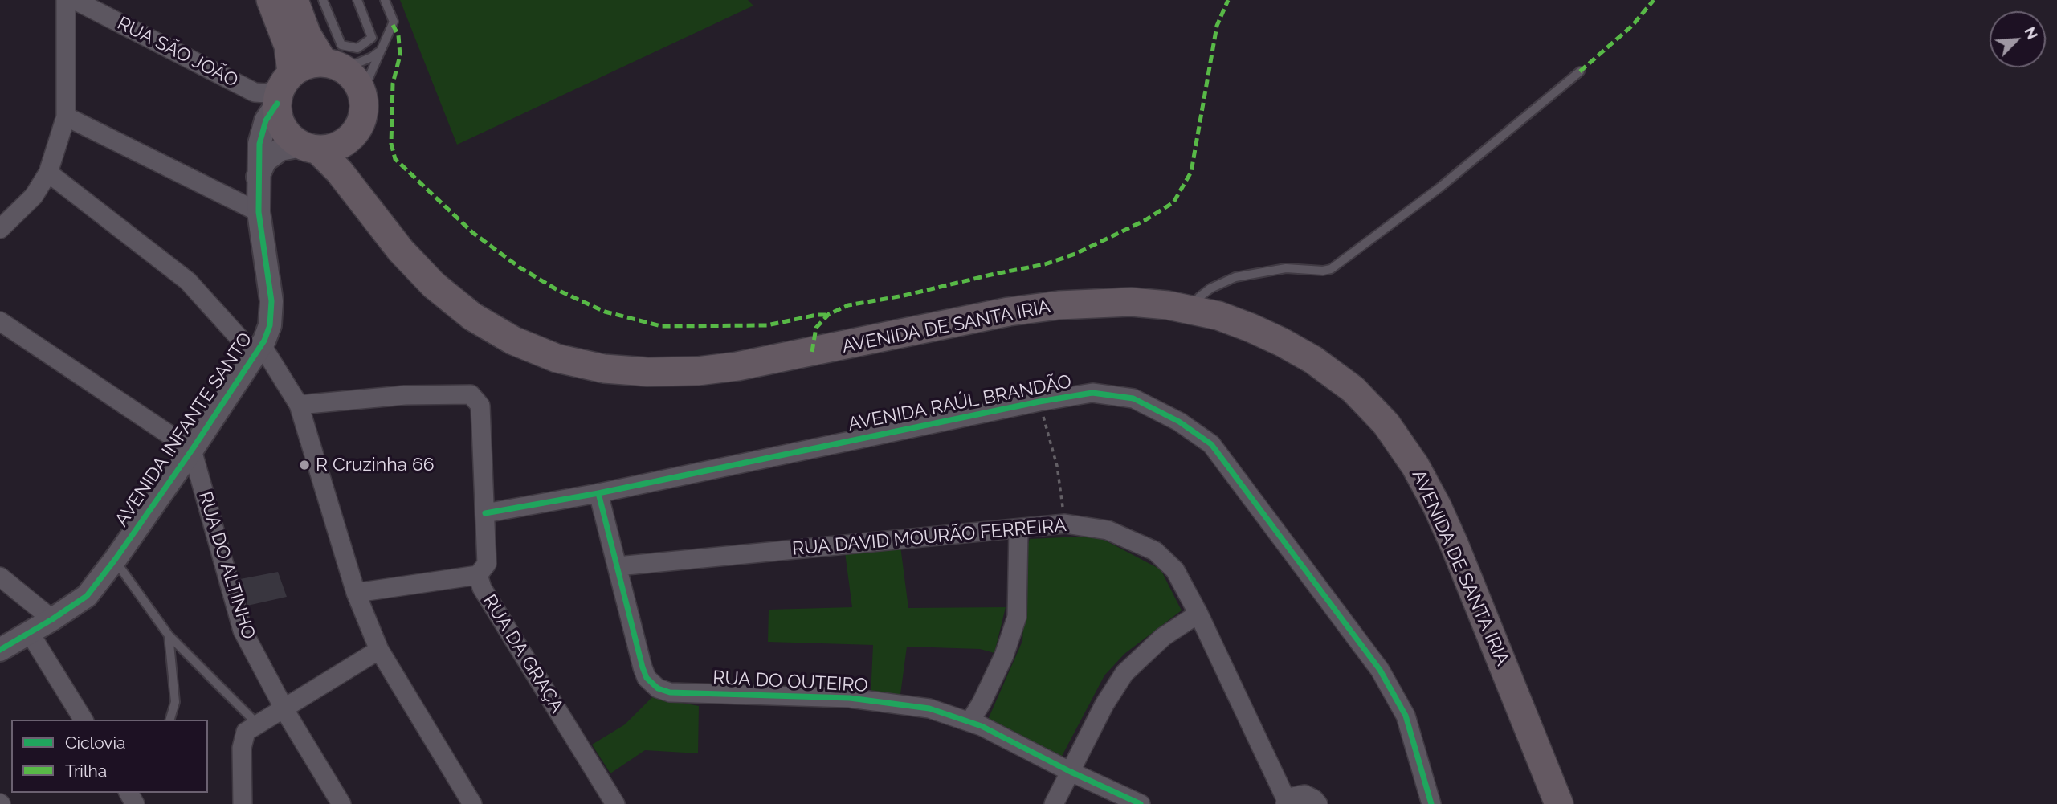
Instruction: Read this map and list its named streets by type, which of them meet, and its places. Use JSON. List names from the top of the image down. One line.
{"streets":{"main road":["AVENIDA DE SANTA IRIA"],"street":["RUA SÃO JOÃO","AVENIDA RAÚL BRANDÃO","AVENIDA INFANTE SANTO","RUA DAVID MOURÃO FERREIRA","RUA DO ALTINHO","RUA DA GRAÇA","RUA DO OUTEIRO"]},"crossings":[["RUA SÃO JOÃO","AVENIDA DE SANTA IRIA"],["RUA SÃO JOÃO","AVENIDA INFANTE SANTO"],["AVENIDA DE SANTA IRIA","AVENIDA INFANTE SANTO"],["AVENIDA RAÚL BRANDÃO","RUA DA GRAÇA"],["AVENIDA RAÚL BRANDÃO","RUA DO OUTEIRO"],["AVENIDA INFANTE SANTO","RUA DO ALTINHO"],["RUA DAVID MOURÃO FERREIRA","RUA DO OUTEIRO"]],"places":["R Cruzinha 66"],"legend":["Ciclovia","Trilha"],"north":"top right"}
